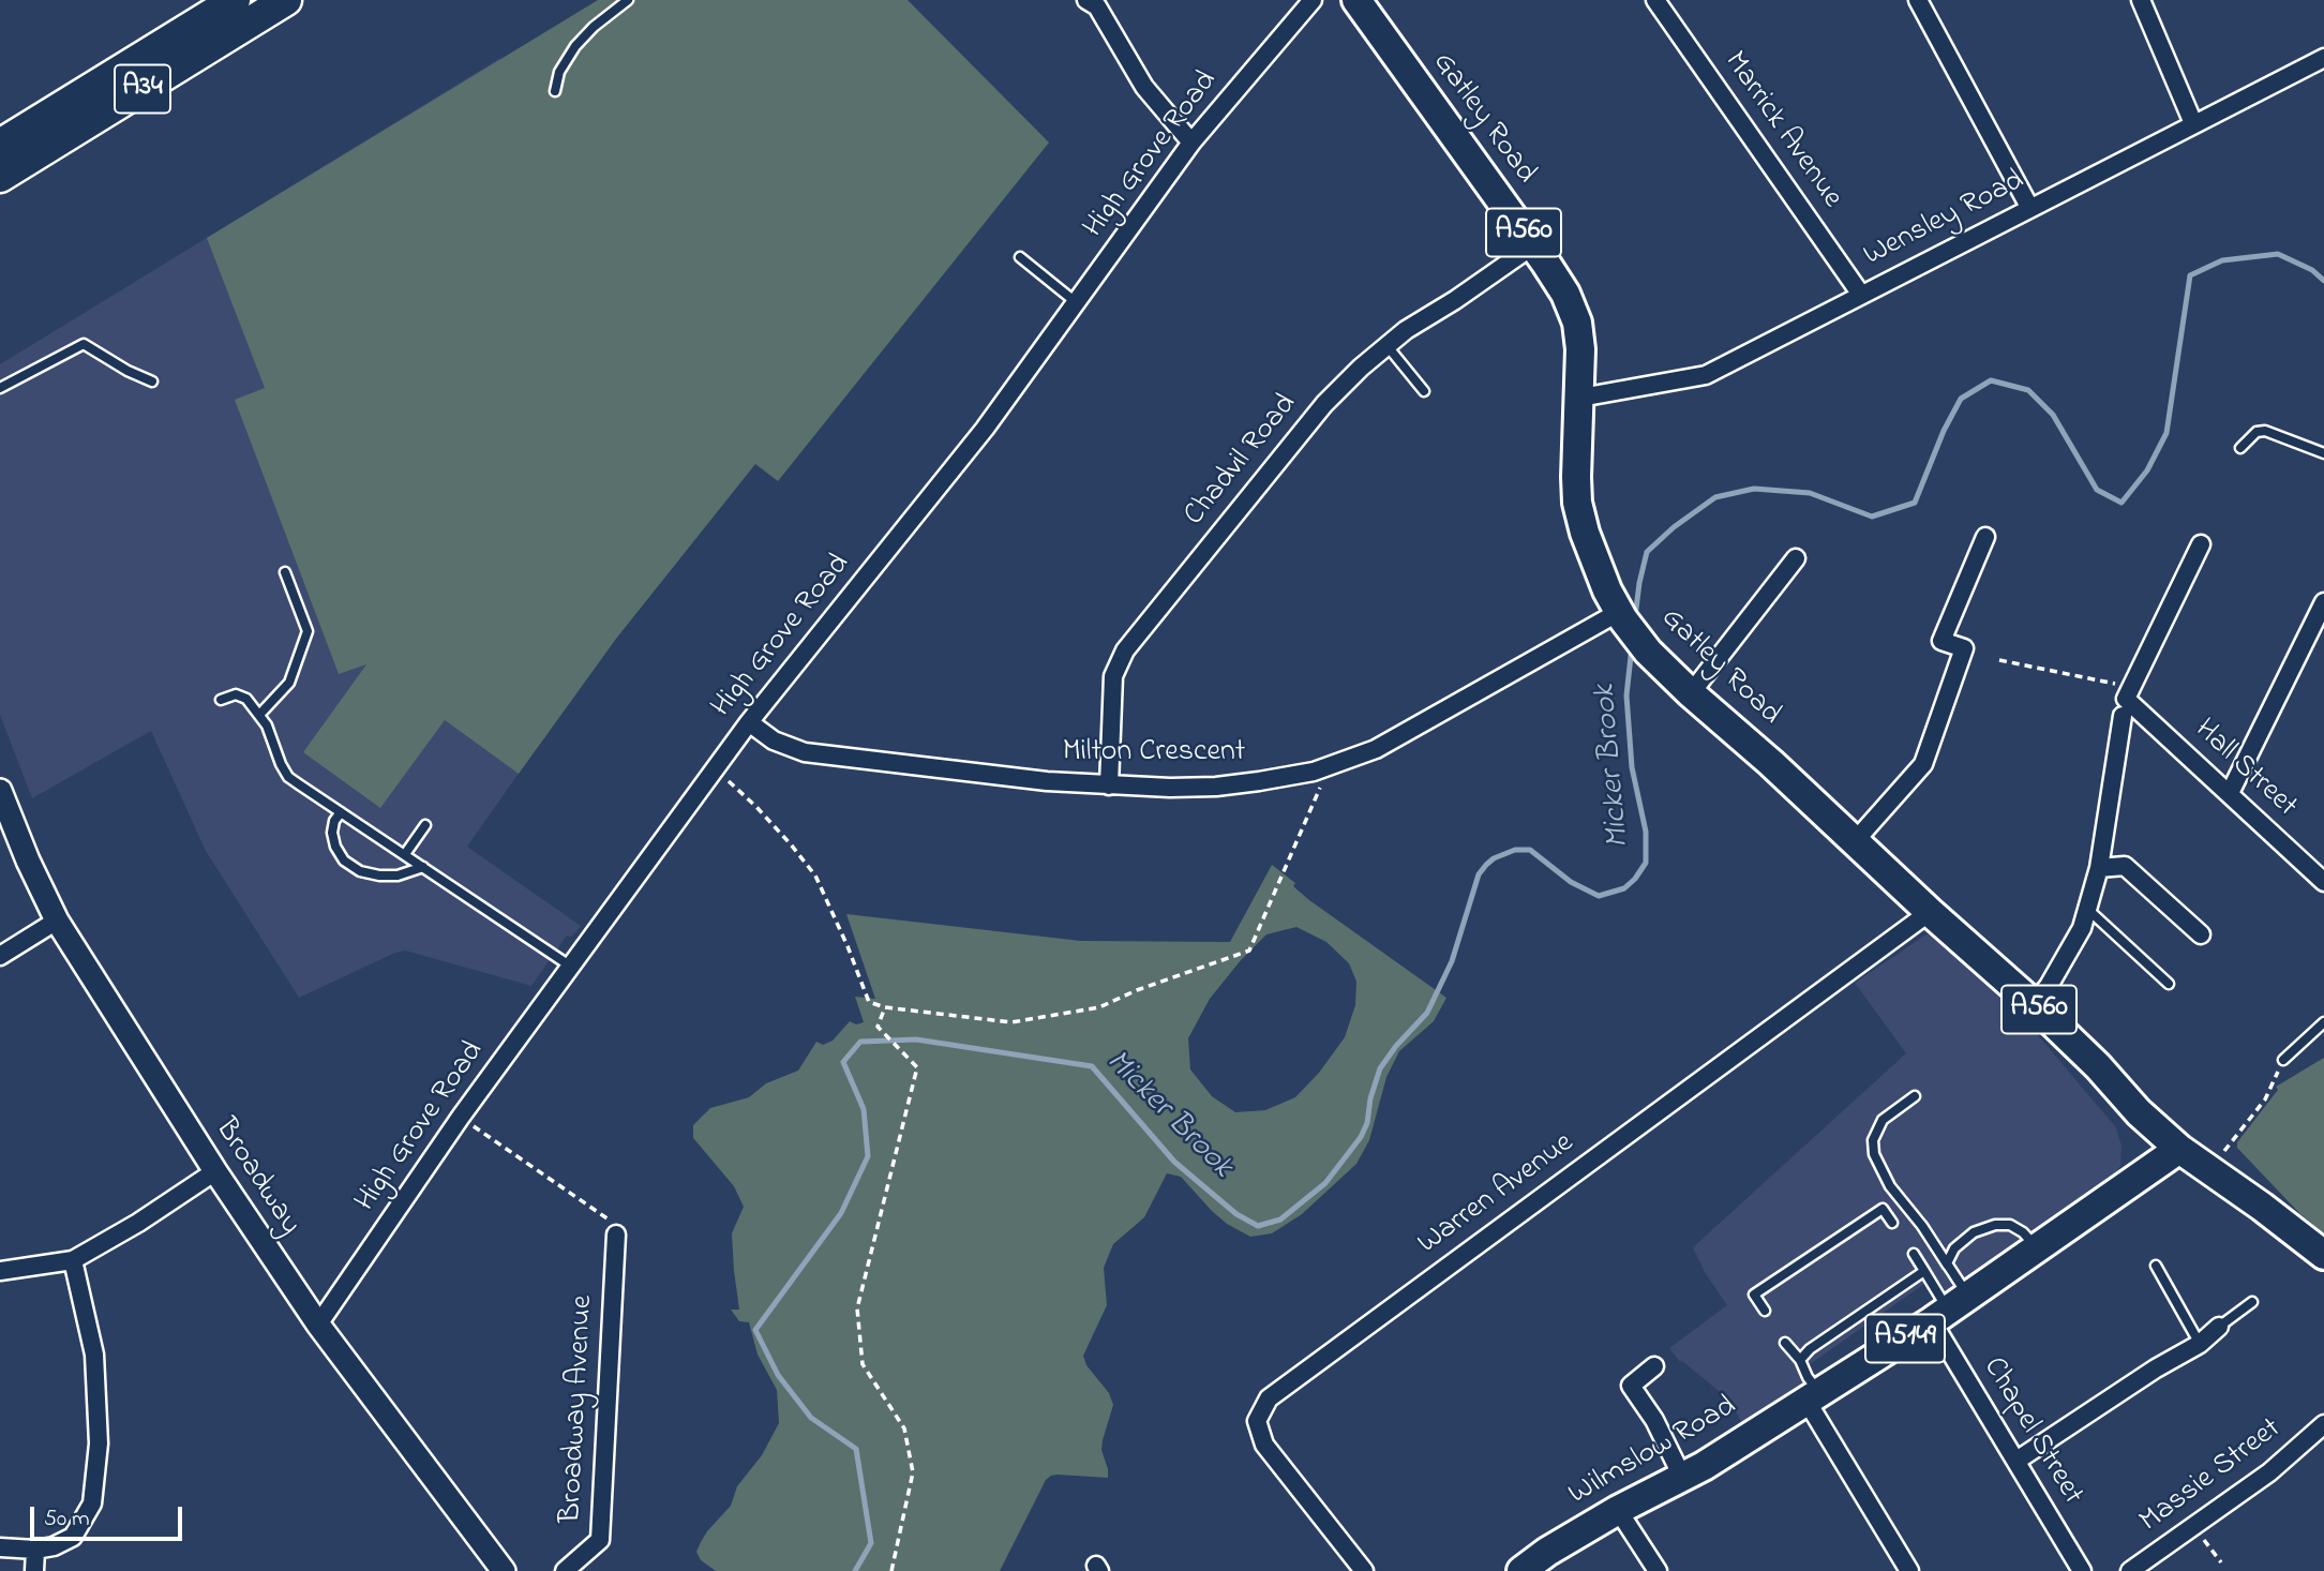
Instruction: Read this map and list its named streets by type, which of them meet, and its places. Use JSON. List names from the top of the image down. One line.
{"streets":{"highway":["A34"],"main road":["Gatley Road","A560","A5149","Wilmslow Road"],"street":["Marrick Avenue","High Grove Road","Wensley Road","Chadvil Road","Milton Crescent","Hall Street","Broadway","Warren Avenue","Broadway Avenue","Chapel Street","Massie Street"]},"crossings":[["Gatley Road","Wensley Road"],["Gatley Road","A560"],["Gatley Road","Chadvil Road"],["Gatley Road","Milton Crescent"],["Gatley Road","Warren Avenue"],["Gatley Road","Wilmslow Road"],["Marrick Avenue","Wensley Road"],["High Grove Road","Milton Crescent"],["High Grove Road","Broadway"],["A560","Wilmslow Road"],["Chadvil Road","Milton Crescent"],["Chapel Street","Wilmslow Road"]],"water":["Micker Brook"],"scale_bar":"50 m"}
